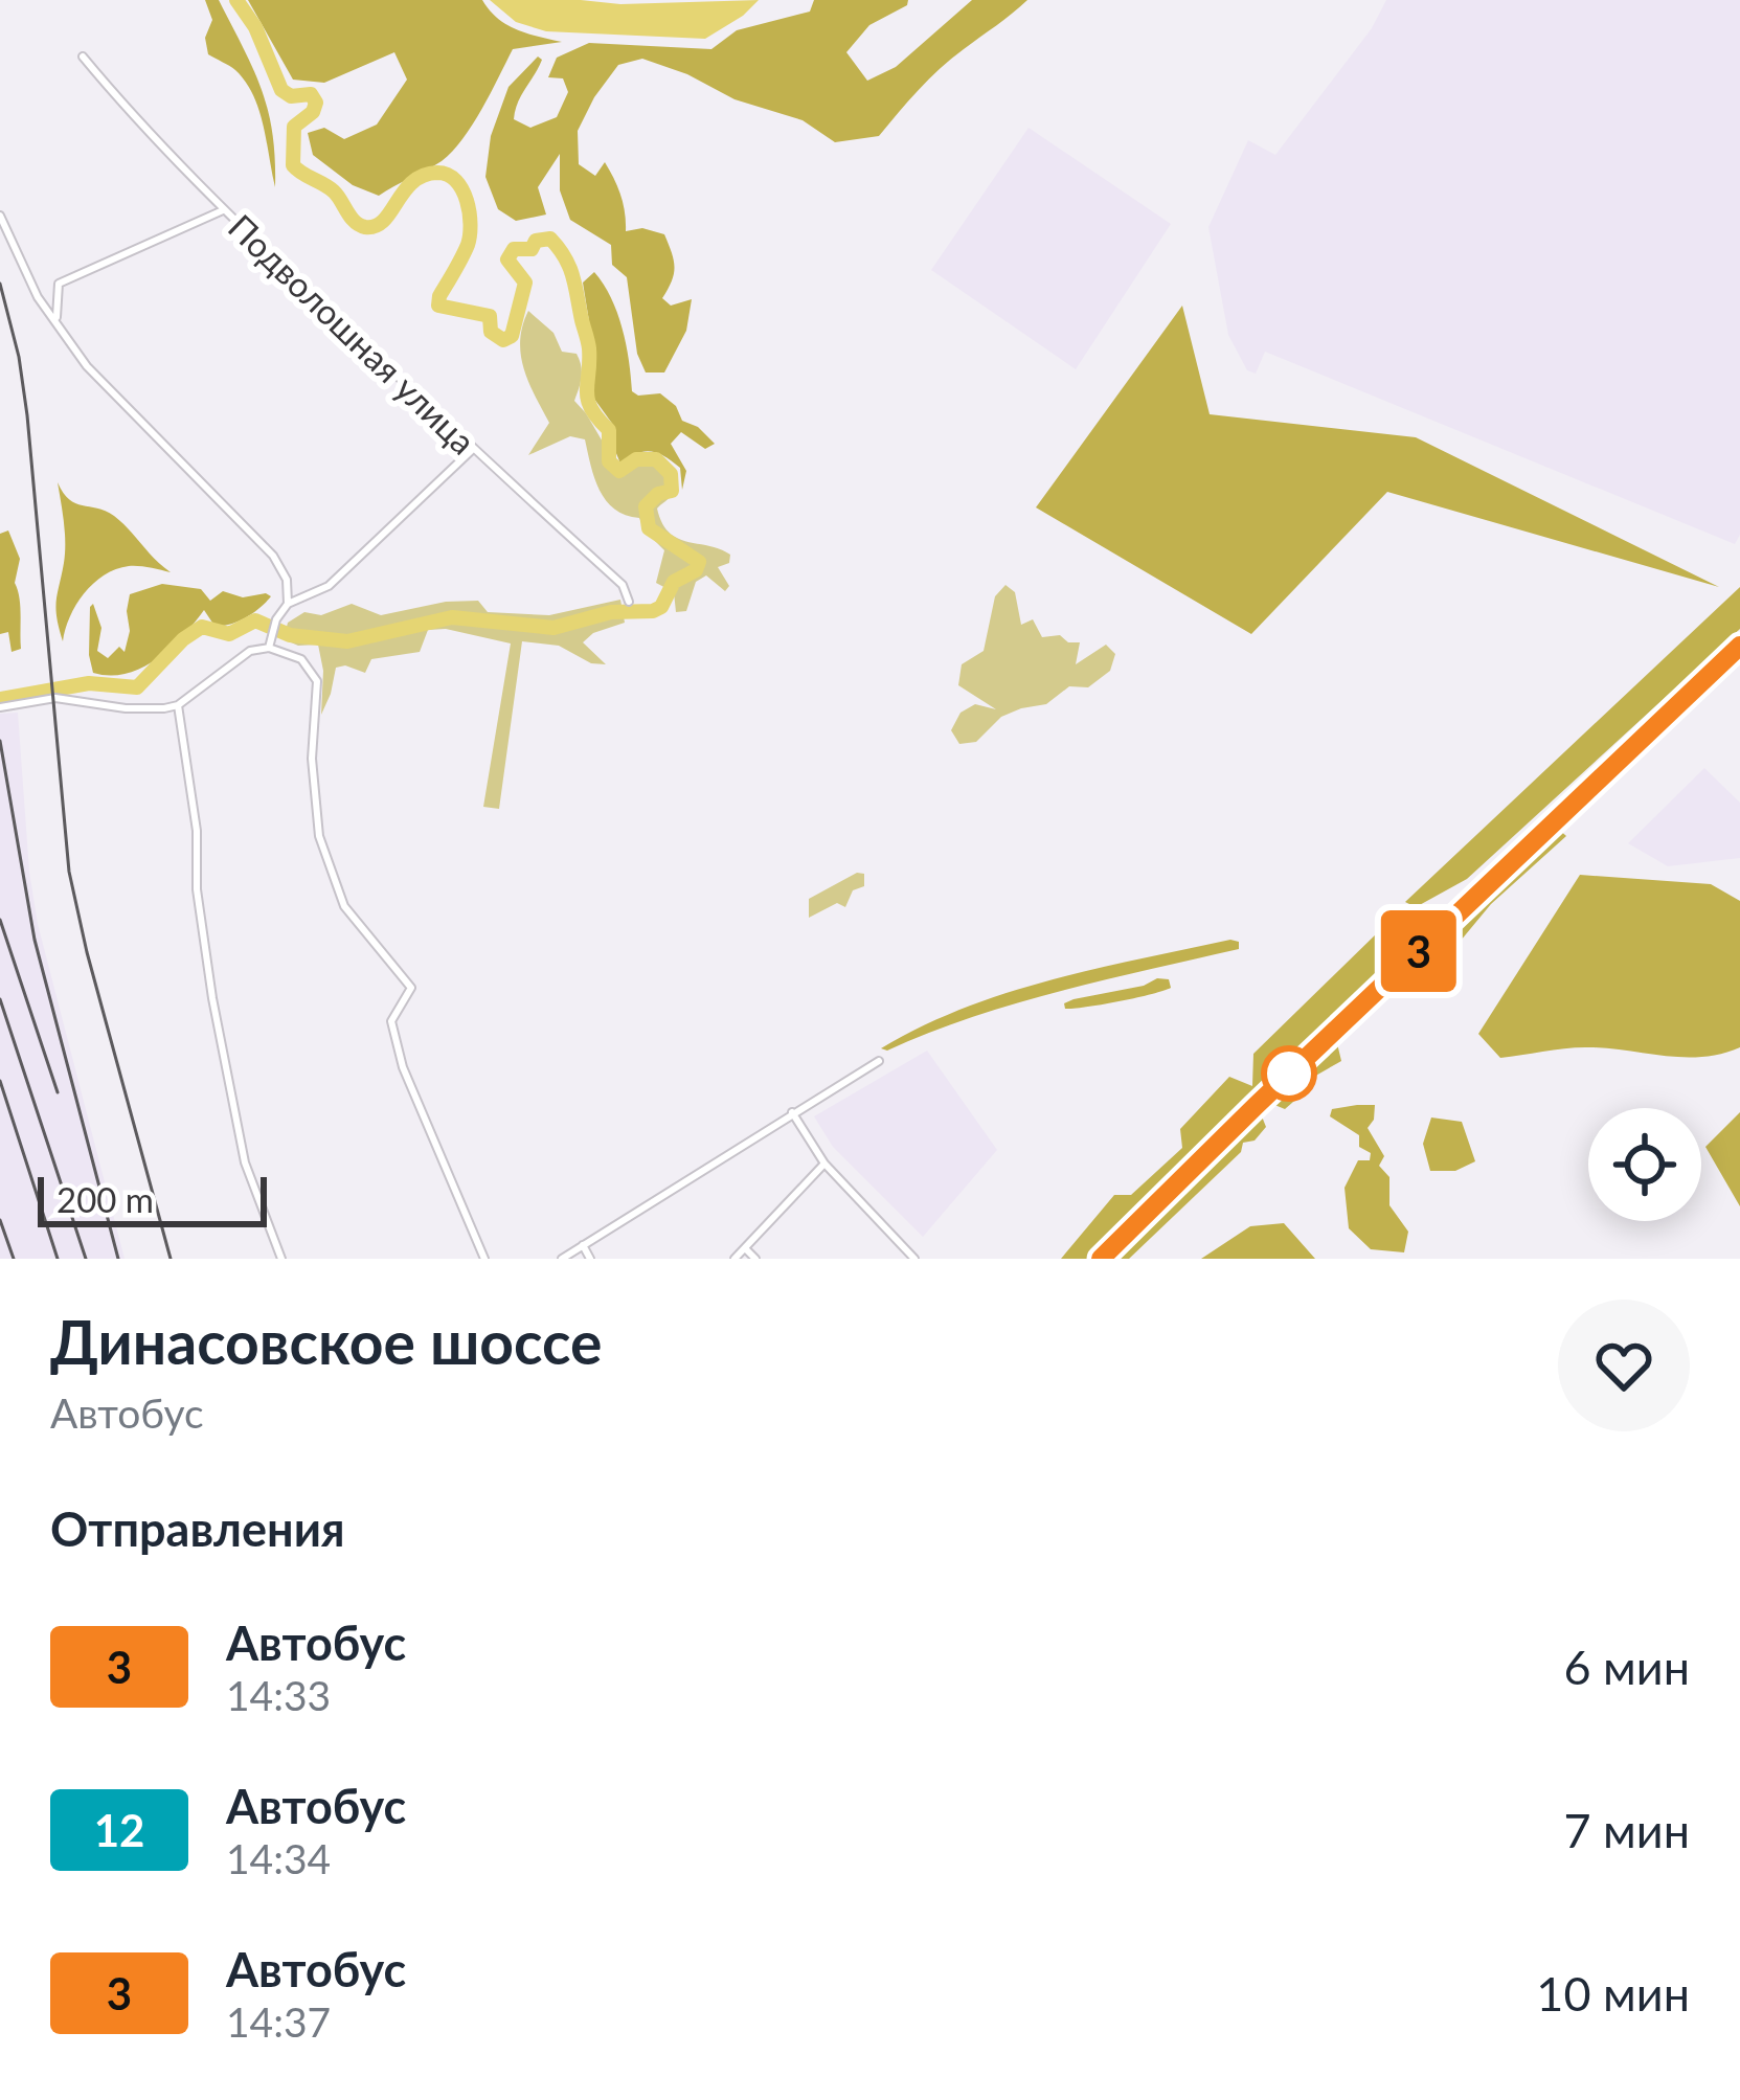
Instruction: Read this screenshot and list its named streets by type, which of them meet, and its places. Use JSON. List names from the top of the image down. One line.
{"streets":{"street":["Подволошная улица"]},"lines":["bus line 3"],"scale_bar":"200 m","page":{"on_map":"3","scale":"200 m","heading":[["Динасовское шоссе","Автобус"],"Отправления"],"list":[{"mark":"3","name":"Автобус","note":"14:33","value":"6 мин"},{"mark":"12","name":"Автобус","note":"14:34","value":"7 мин"},{"mark":"3","name":"Автобус","note":"14:37","value":"10 мин"}]}}
